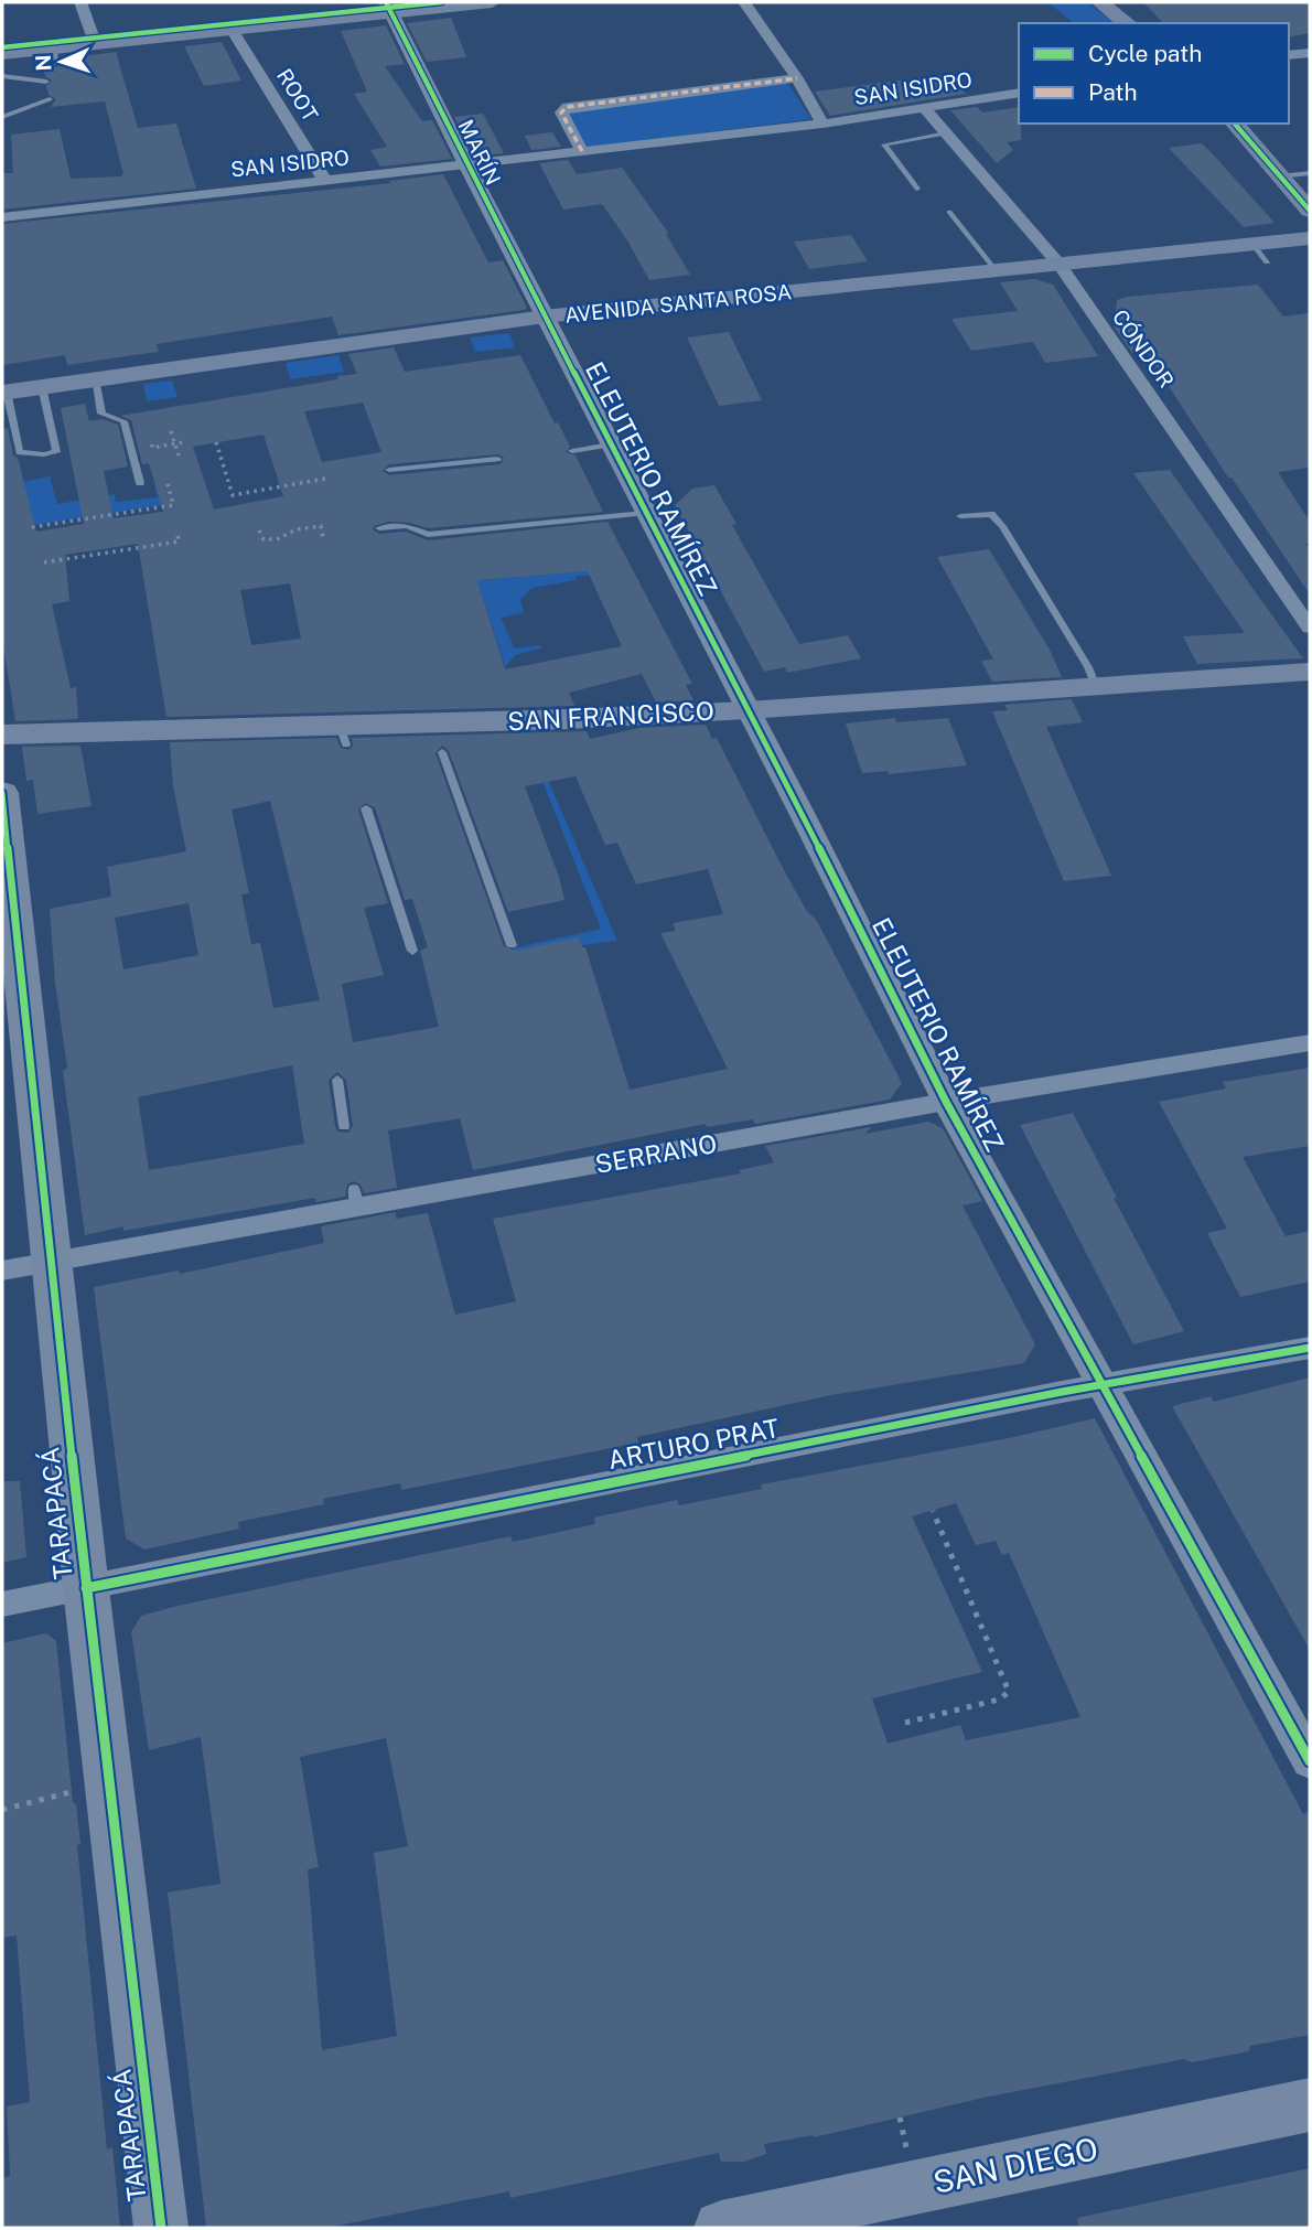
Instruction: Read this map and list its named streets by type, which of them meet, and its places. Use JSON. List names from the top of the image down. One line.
{"streets":{"main road":["AVENIDA SANTA ROSA","SAN FRANCISCO","TARAPACÁ","SAN DIEGO"],"street":["SAN ISIDRO","ROOT","MARÍN","CÓNDOR","ELEUTERIO RAMÍREZ","SERRANO","ARTURO PRAT"]},"crossings":[["SAN ISIDRO","ROOT"],["SAN ISIDRO","MARÍN"],["SAN ISIDRO","CÓNDOR"],["MARÍN","AVENIDA SANTA ROSA"],["MARÍN","ELEUTERIO RAMÍREZ"],["AVENIDA SANTA ROSA","CÓNDOR"],["AVENIDA SANTA ROSA","ELEUTERIO RAMÍREZ"],["ELEUTERIO RAMÍREZ","SAN FRANCISCO"],["ELEUTERIO RAMÍREZ","SERRANO"],["ELEUTERIO RAMÍREZ","ARTURO PRAT"],["SERRANO","TARAPACÁ"],["ARTURO PRAT","TARAPACÁ"]],"legend":["Cycle path","Path"],"north":"left"}
